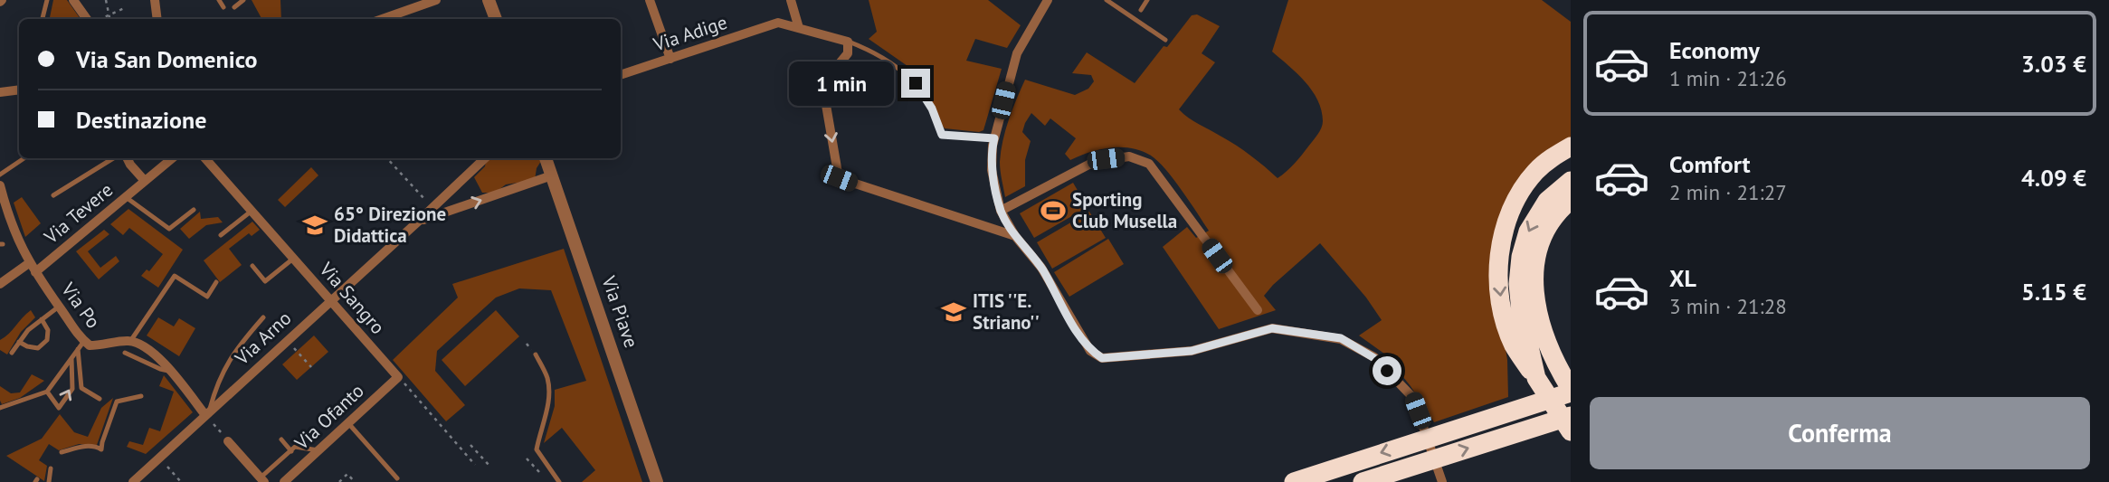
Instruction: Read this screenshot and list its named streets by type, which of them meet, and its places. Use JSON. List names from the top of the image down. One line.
{"streets":{"street":["Via Adige","Via Tevere","Via Sangro","Via Po","Via Piave","Via Arno","Via Ofanto"]},"crossings":[["Via Tevere","Via Po"],["Via Sangro","Via Arno"],["Via Sangro","Via Ofanto"],["Via Piave","Via Arno"]],"places":{"sports":["Sporting Club Musella"],"school or university":["65° Direzione Didattica","ITIS ''E. Striano''"]},"page":{"list":[{"name":"Economy","note":"1 min · 21:26","value":"3.03 €"},{"name":"Comfort","note":"2 min · 21:27","value":"4.09 €"},{"name":"XL","note":"3 min · 21:28","value":"5.15 €"}],"banner":["Via San Domenico","Destinazione"],"bubble":"1 min","buttons":"Conferma"}}
